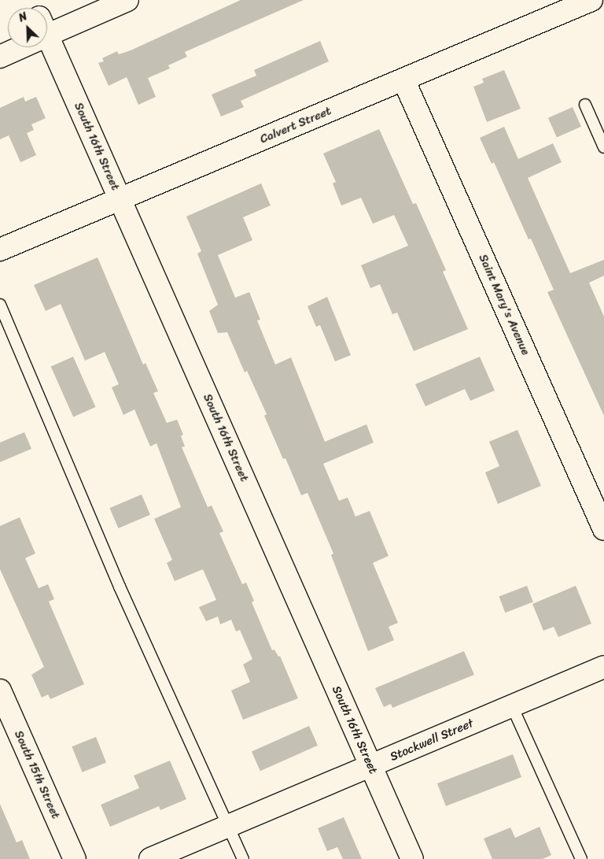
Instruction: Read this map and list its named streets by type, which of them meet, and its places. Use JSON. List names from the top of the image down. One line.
{"streets":{"street":["Calvert Street","South 16th Street","Saint Mary's Avenue","Stockwell Street","South 15th Street"]},"crossings":[["Calvert Street","South 16th Street"],["Calvert Street","Saint Mary's Avenue"],["South 16th Street","Stockwell Street"]],"north":"top left"}
